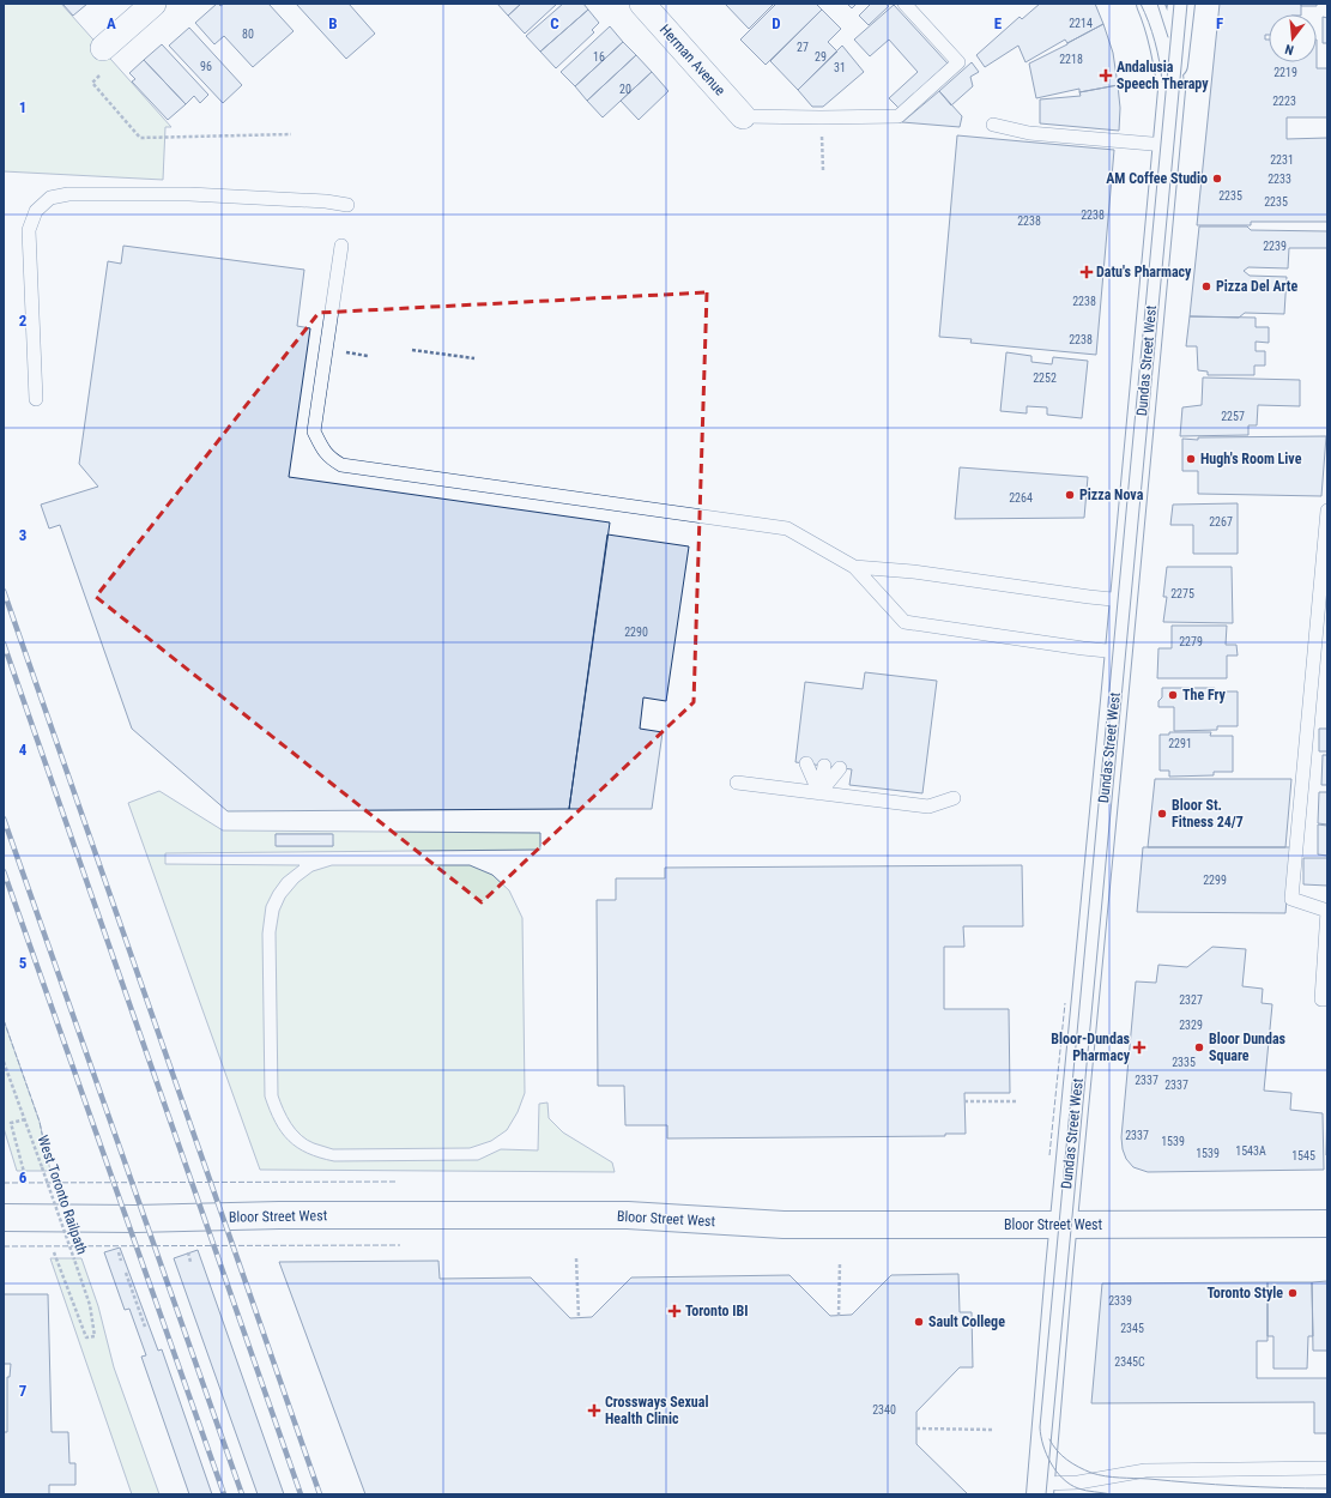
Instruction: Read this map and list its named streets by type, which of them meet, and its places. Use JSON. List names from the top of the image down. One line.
{"streets":{"main road":["Dundas Street West","Bloor Street West"],"street":["Herman Avenue"],"path":["West Toronto Railpath"]},"crossings":[["Dundas Street West","Bloor Street West"]],"places":{"health":["Andalusia Speech Therapy","Datu's Pharmacy","Bloor-Dundas Pharmacy","Toronto IBI","Crossways Sexual Health Clinic"],"other":["AM Coffee Studio","Pizza Del Arte","Hugh's Room Live","Pizza Nova","The Fry","Bloor St. Fitness 24/7","Bloor Dundas Square","Toronto Style","Sault College"]},"house_numbers":["2214","80","27","16","29","2218","96","31","2219","20","2223","2231","2233","2235","2235","2238","2238","2239","2238","2238","2252","2257","2264","2267","2275","2290","2279","2291","2299","2327","2329","2335","2337","2337","2337","1539","1543A","1539","1545","2339","2345","2345C","2340"],"north":"bottom","grid":{"columns":["A","B","C","D","E","F"],"rows":["1","2","3","4","5","6","7"]}}
